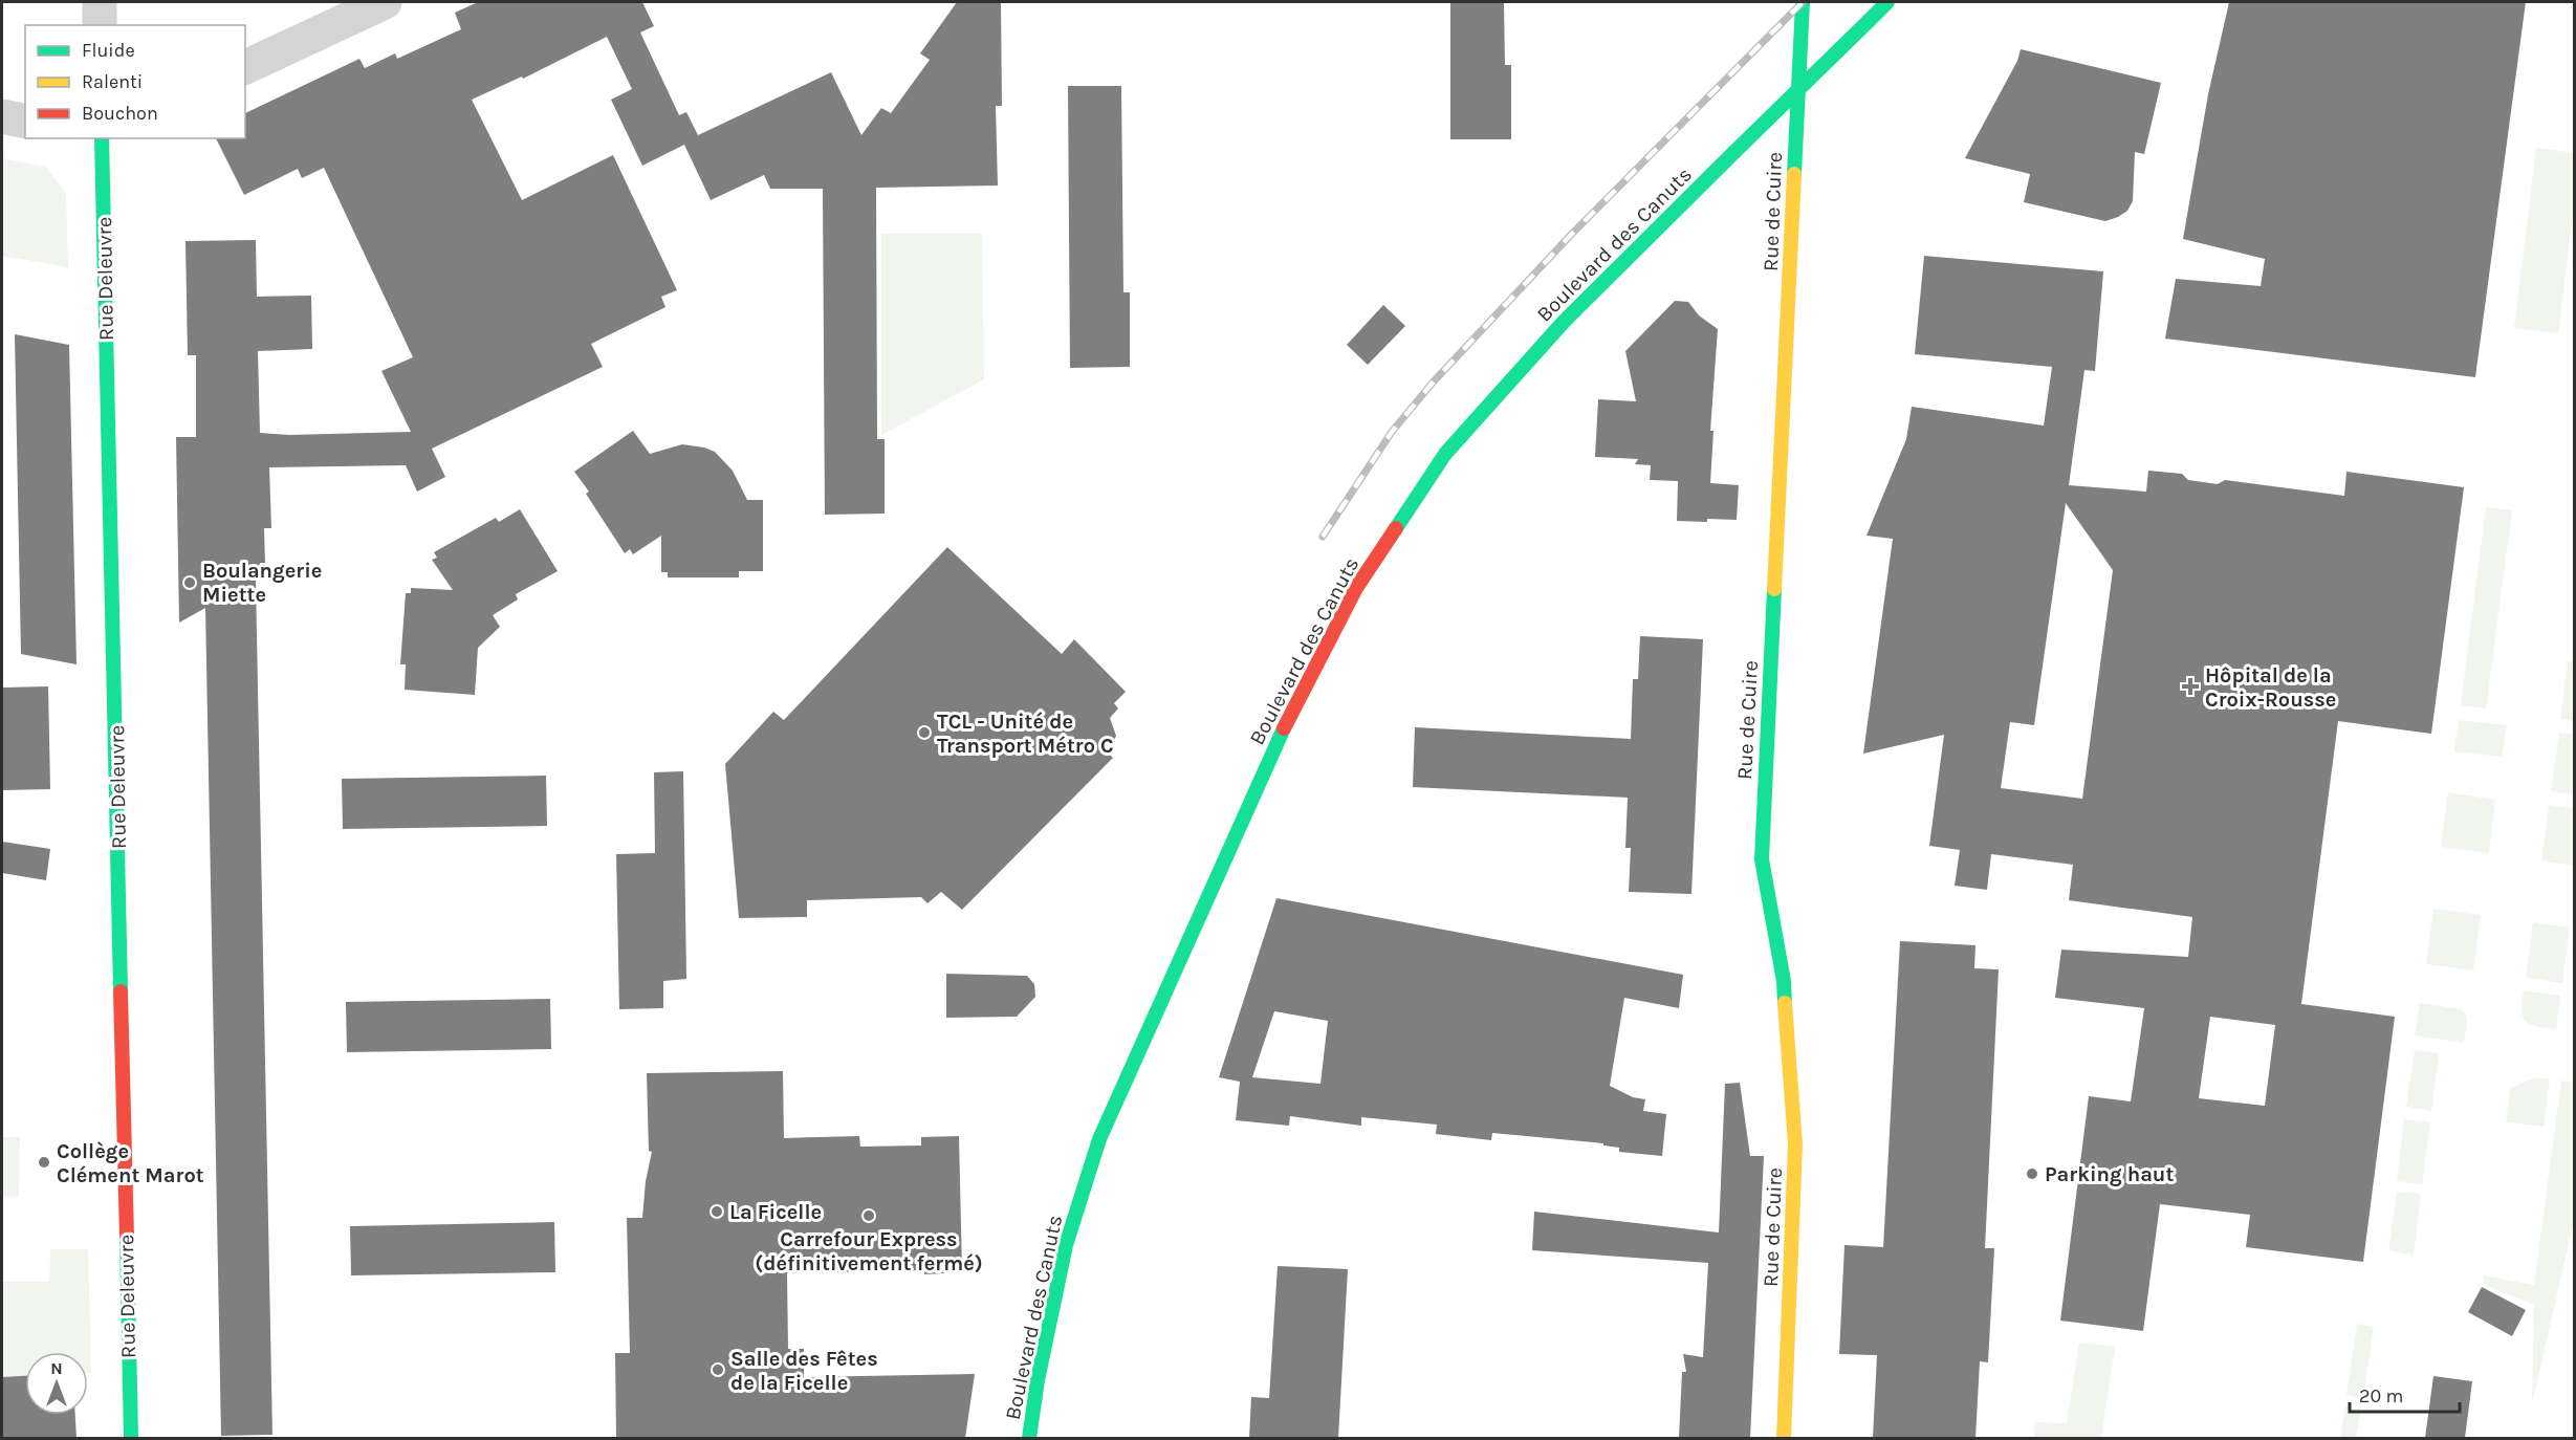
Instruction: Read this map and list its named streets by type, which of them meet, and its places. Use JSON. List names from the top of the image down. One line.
{"streets":{"street":["Rue de Cuire","Boulevard des Canuts","Rue Deleuvre"]},"places":{"other":["Boulangerie Miette","TCL - Unité de Transport Métro C","Collège Clément Marot","Parking haut","La Ficelle","Carrefour Express (définitivement fermé)","Salle des Fêtes de la Ficelle"],"health":["Hôpital de la Croix-Rousse"]},"legend":["Fluide","Ralenti","Bouchon"],"scale_bar":"20 m","north":"top"}
